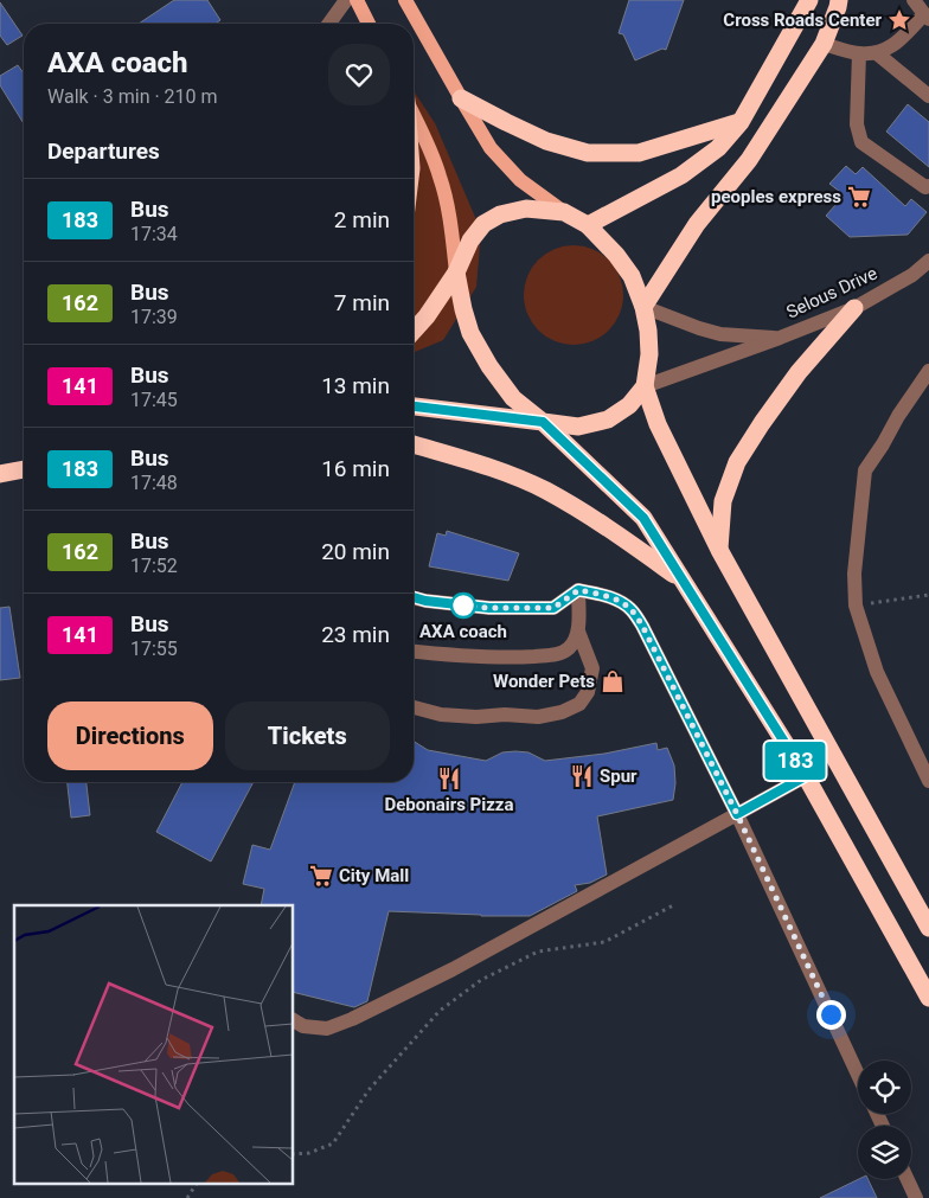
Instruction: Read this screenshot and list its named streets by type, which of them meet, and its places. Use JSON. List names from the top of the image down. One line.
{"streets":{"street":["Selous Drive"]},"places":{"place":["Cross Roads Center"],"supermarket":["peoples express","City Mall"],"other":["AXA coach"],"shop":["Wonder Pets"],"restaurant":["Spur","Debonairs Pizza"]},"lines":["bus line 183"],"page":{"on_map":"183","heading":[["AXA coach","Walk · 3 min · 210 m"],"Departures"],"list":[{"mark":"183","name":"Bus","note":"17:34","value":"2 min"},{"mark":"162","name":"Bus","note":"17:39","value":"7 min"},{"mark":"141","name":"Bus","note":"17:45","value":"13 min"},{"mark":"183","name":"Bus","note":"17:48","value":"16 min"},{"mark":"162","name":"Bus","note":"17:52","value":"20 min"},{"mark":"141","name":"Bus","note":"17:55","value":"23 min"}],"buttons":["Directions","Tickets"]}}
